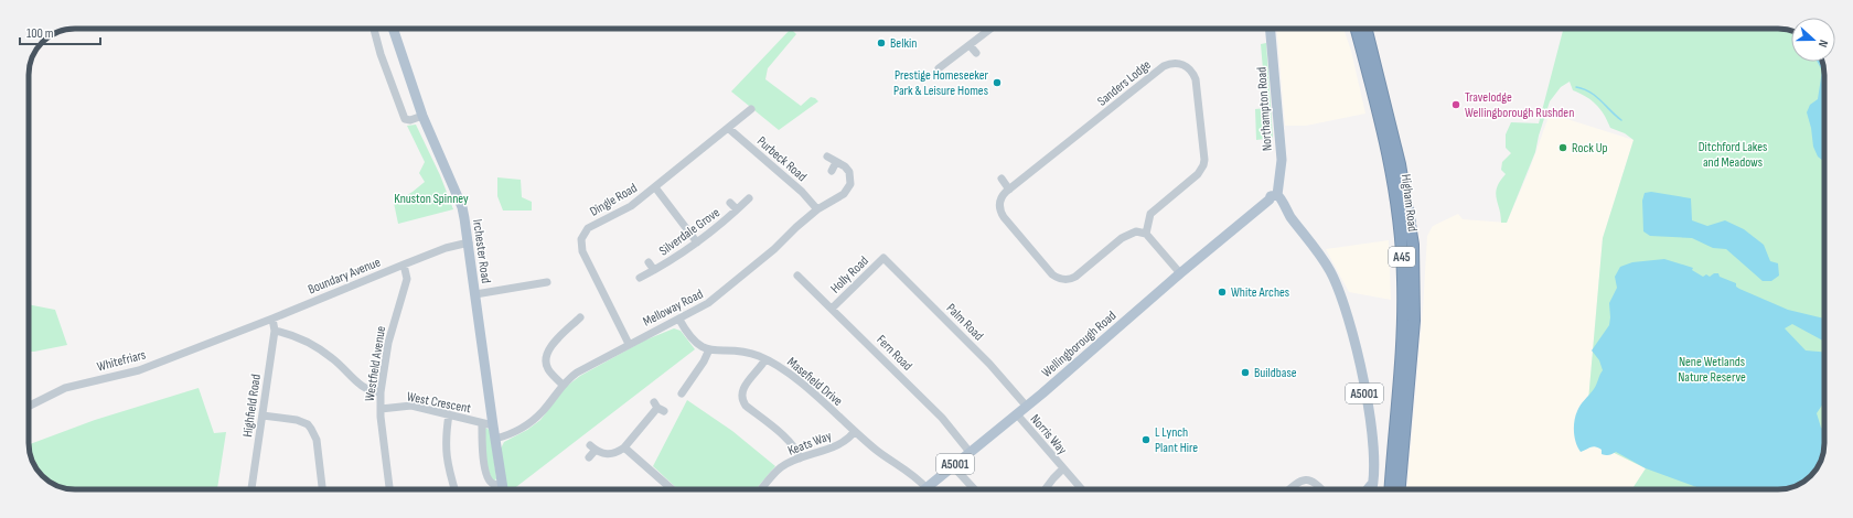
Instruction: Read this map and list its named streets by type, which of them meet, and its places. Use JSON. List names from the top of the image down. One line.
{"streets":{"highway":["Higham Road","A45"],"main road":["Northampton Road","Irchester Road","Wellingborough Road","A5001"],"street":["Sanders Lodge","Purbeck Road","Dingle Road","Silverdale Grove","Holly Road","Boundary Avenue","Melloway Road","Palm Road","Fern Road","Whitefriars","Westfield Avenue","Masefield Drive","West Crescent","Highfield Road","Norris Way","Keats Way"]},"crossings":[["Northampton Road","Wellingborough Road"],["Northampton Road","A5001"],["Purbeck Road","Dingle Road"],["Purbeck Road","Melloway Road"],["Dingle Road","Melloway Road"],["Irchester Road","Boundary Avenue"],["Irchester Road","Melloway Road"],["Irchester Road","West Crescent"],["Holly Road","Palm Road"],["Holly Road","Fern Road"],["Boundary Avenue","Whitefriars"],["Boundary Avenue","Westfield Avenue"],["Boundary Avenue","Highfield Road"],["Melloway Road","Masefield Drive"],["Palm Road","Wellingborough Road"],["Wellingborough Road","Fern Road"],["Wellingborough Road","Masefield Drive"],["Wellingborough Road","A5001"],["Wellingborough Road","Norris Way"],["Westfield Avenue","West Crescent"],["Masefield Drive","Keats Way"]],"parks":["Ditchford Lakes and Meadows","Knuston Spinney","Nene Wetlands Nature Reserve"],"places":["Belkin","Prestige Homeseeker Park & Leisure Homes","Travelodge Wellingborough Rushden","Rock Up","White Arches","Buildbase","L Lynch Plant Hire"],"scale_bar":"100 m","north":"right"}
